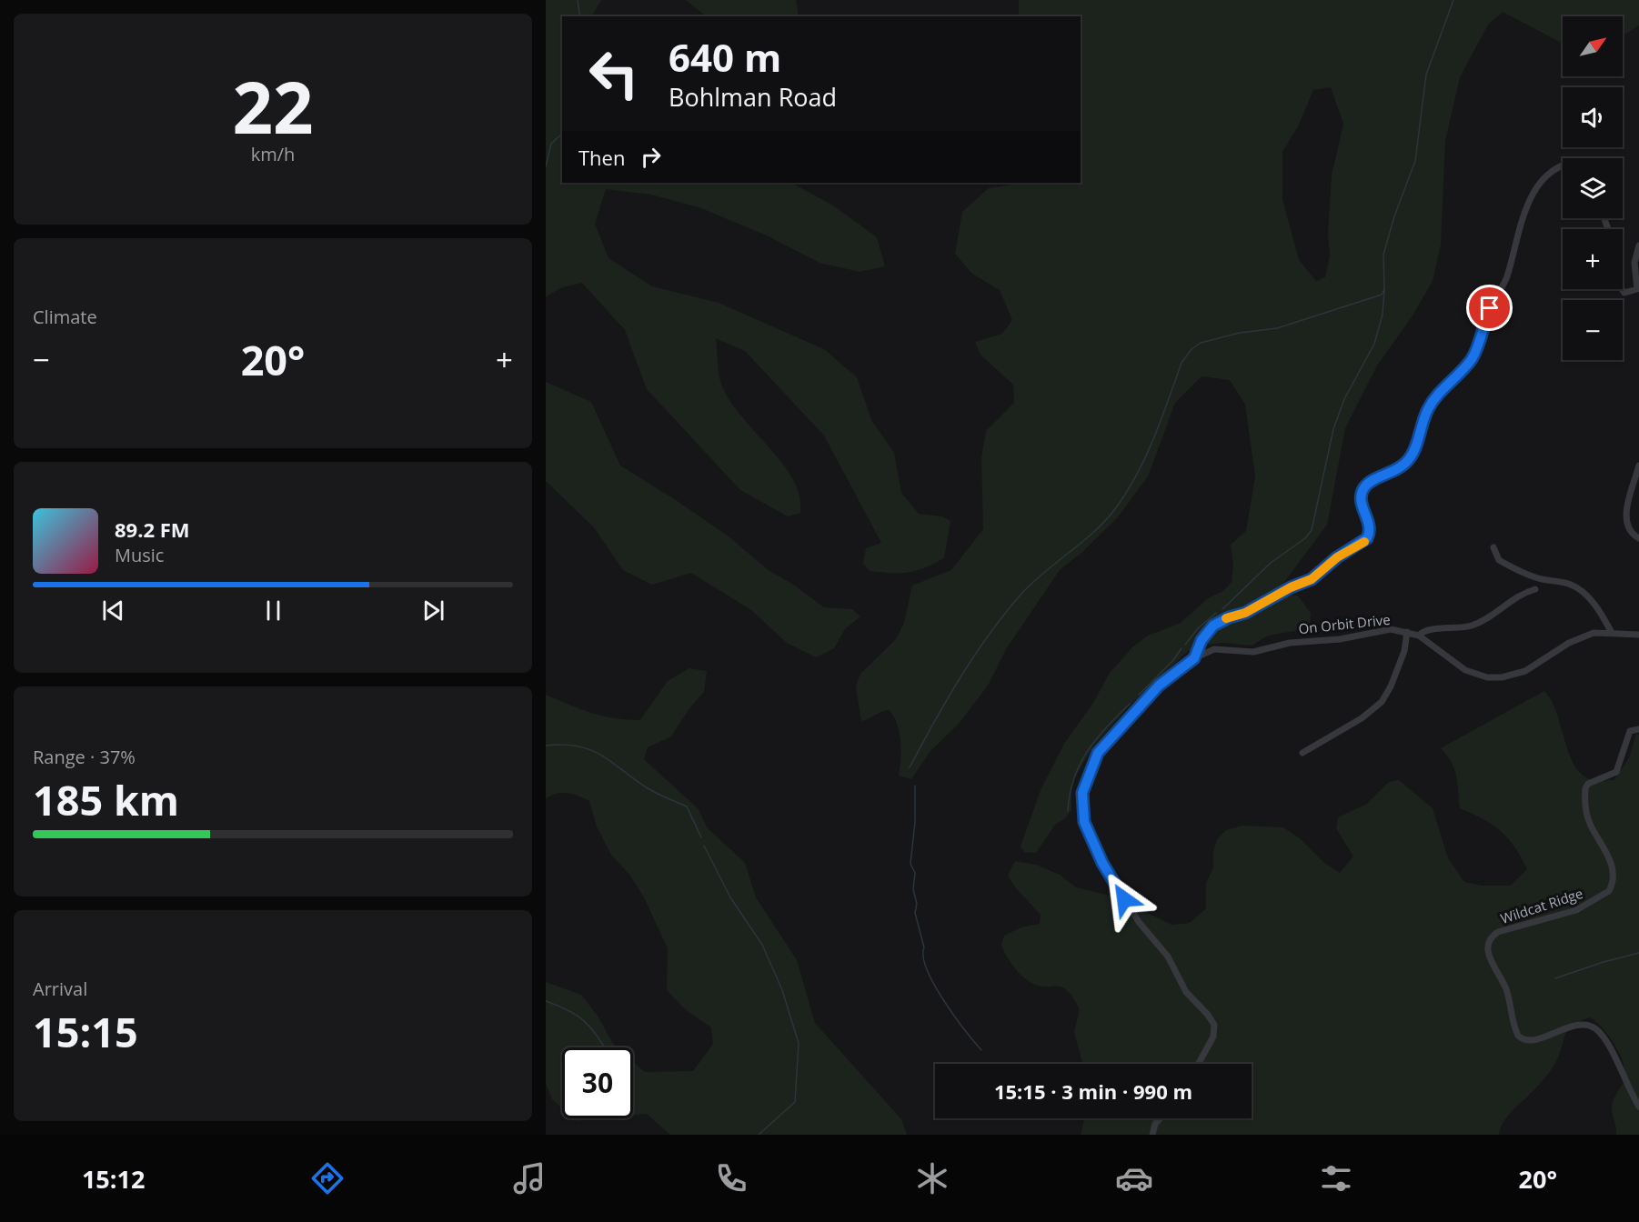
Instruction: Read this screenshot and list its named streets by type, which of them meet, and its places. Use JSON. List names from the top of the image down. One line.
{"streets":{"street":["On Orbit Drive","Wildcat Ridge"]},"north":"top right","page":{"tile":[["22","km/h"],"Climate",["Range · 37%","185 km"],["Arrival","15:15"]],"map_buttons":["+","−"],"turn":["640 m","Bohlman Road"],"then":"Then","heat":["−","20°","+"],"song":["89.2 FM","Music"],"limit":"30","trip":"15:15 · 3 min · 990 m","tabs":["15:12","20°"]}}
